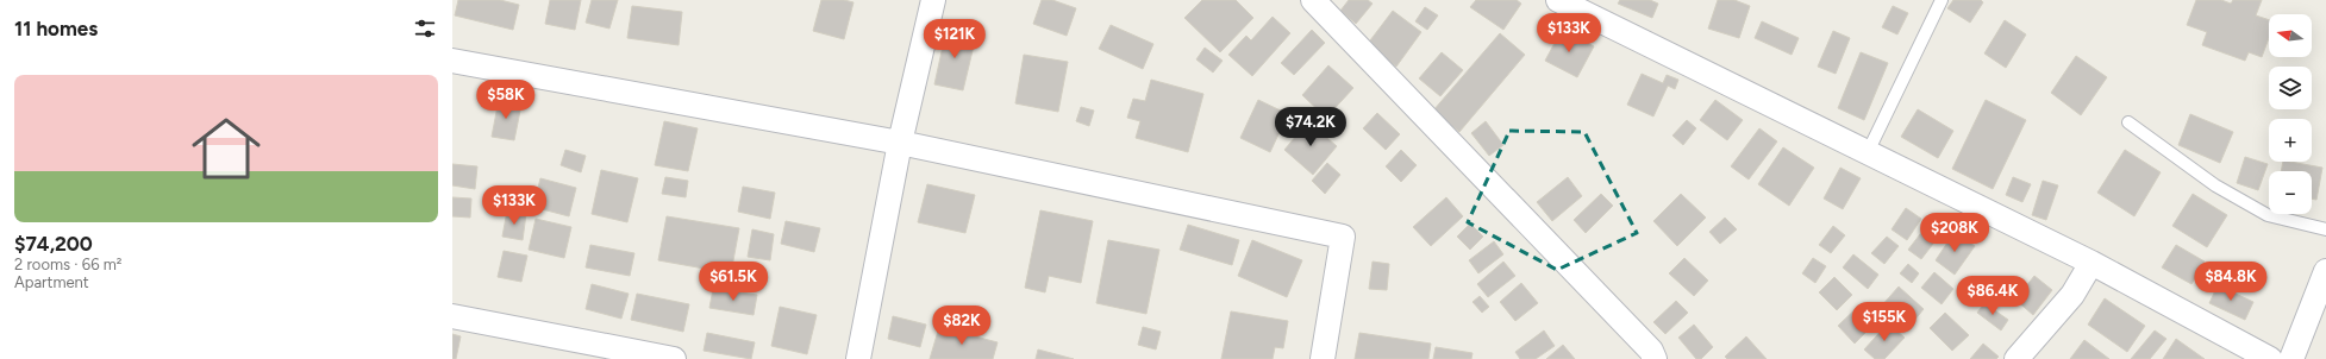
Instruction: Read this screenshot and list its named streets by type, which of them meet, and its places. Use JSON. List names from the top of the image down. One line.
{"north":"left","page":{"heading":"11 homes","price":["$133K","$121K","$58K","$74.2K","$133K","$208K","$61.5K","$84.8K","$86.4K","$155K","$82K"],"map_buttons":["+","−"],"list":[{"name":"$74,200","note":"2 rooms · 66 m² · Apartment"}]}}
